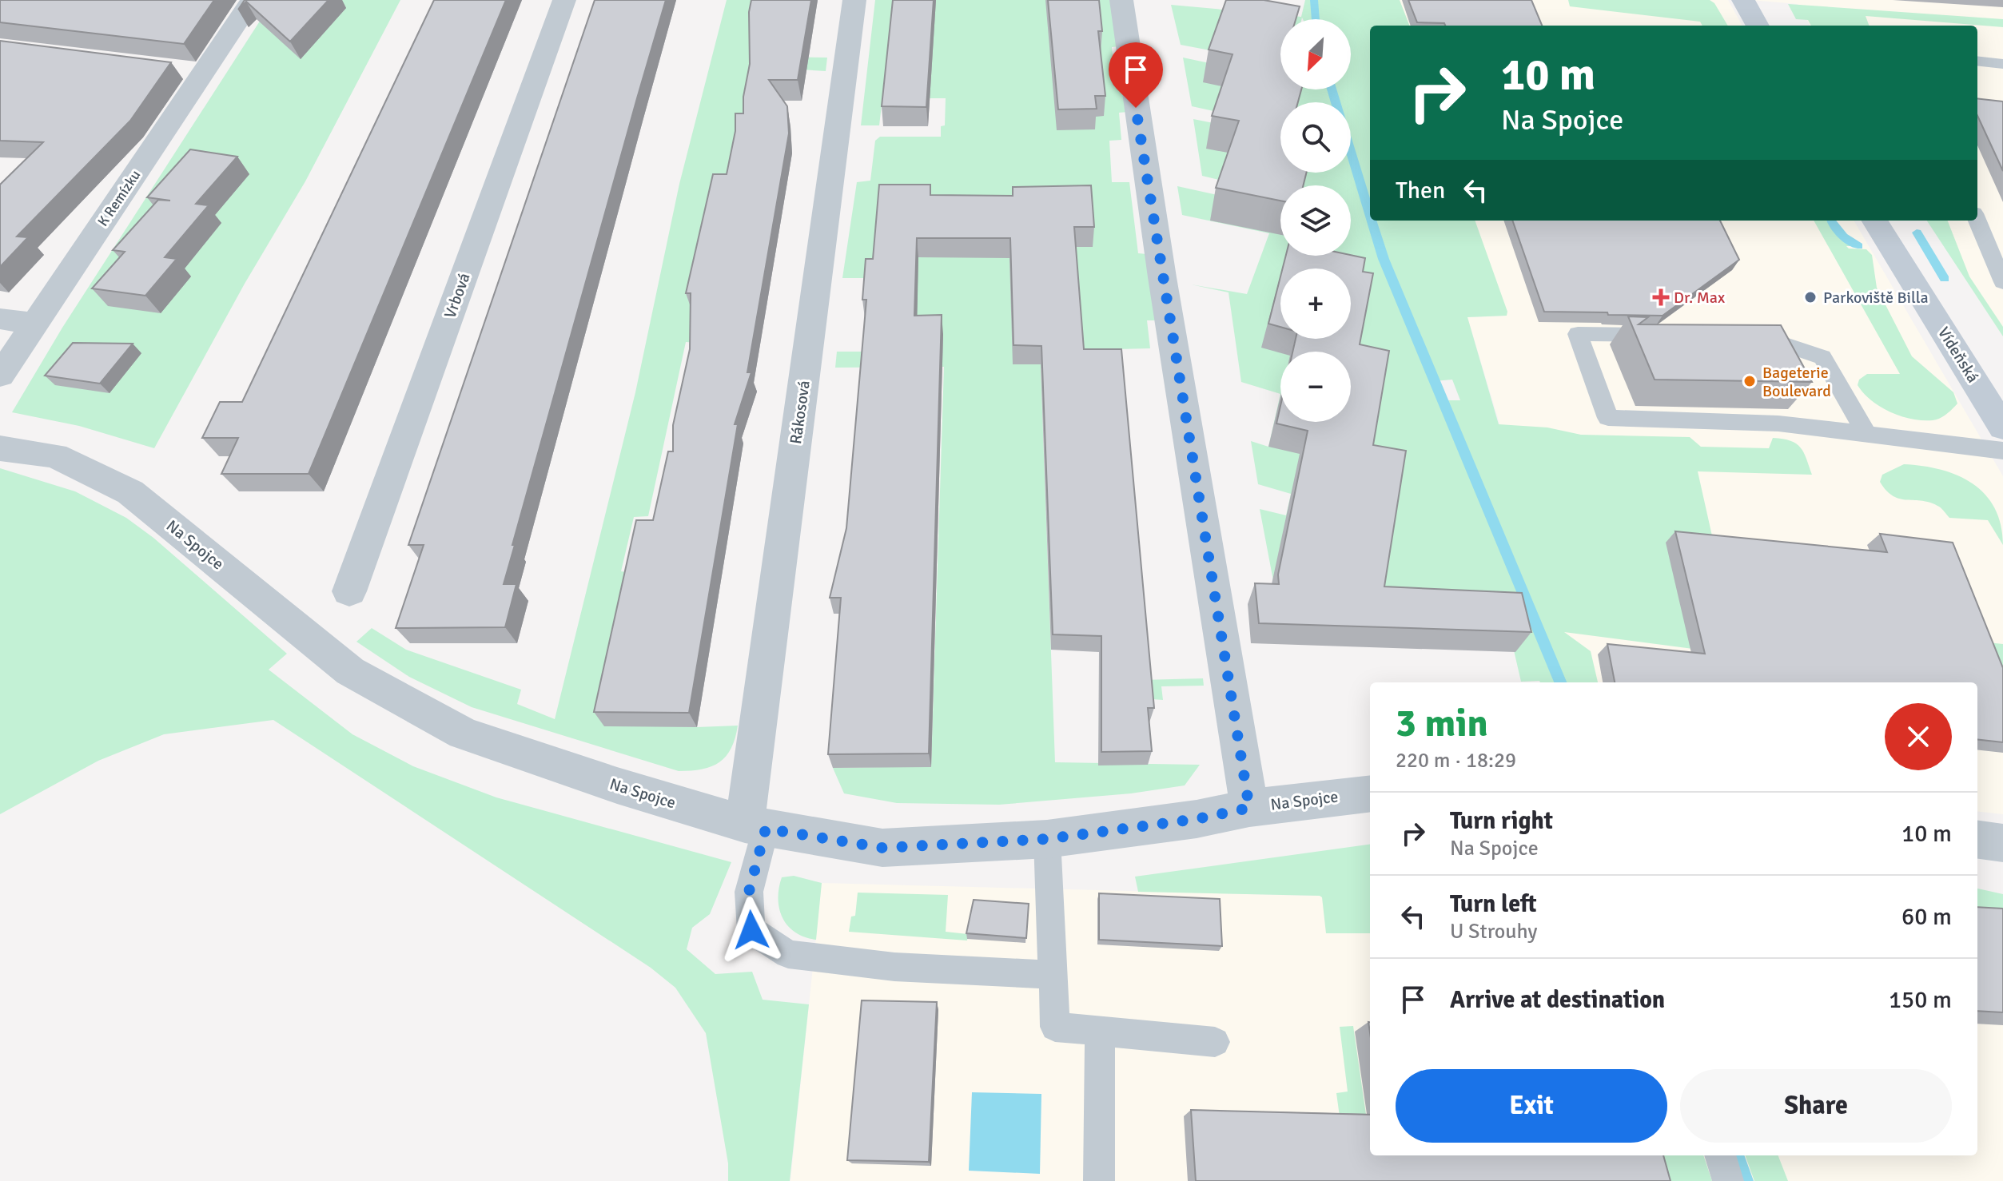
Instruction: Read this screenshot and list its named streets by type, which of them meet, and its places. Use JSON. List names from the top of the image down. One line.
{"streets":{"main road":["Vídeňská"],"street":["K Remízku","Vrbová","Rákosová","Na Spojce"]},"crossings":[["Rákosová","Na Spojce"]],"places":{"health":["Dr. Max"],"other":["Parkoviště Billa","Bageterie Boulevard"]},"north":"bottom left","page":{"map_buttons":["+","−"],"turn":["10 m","Na Spojce"],"then":"Then","heading":["3 min","220 m · 18:29"],"list":[{"name":"Turn right","note":"Na Spojce","value":"10 m"},{"name":"Turn left","note":"U Strouhy","value":"60 m"},{"name":"Arrive at destination","value":"150 m"}],"buttons":["Exit","Share"]}}
